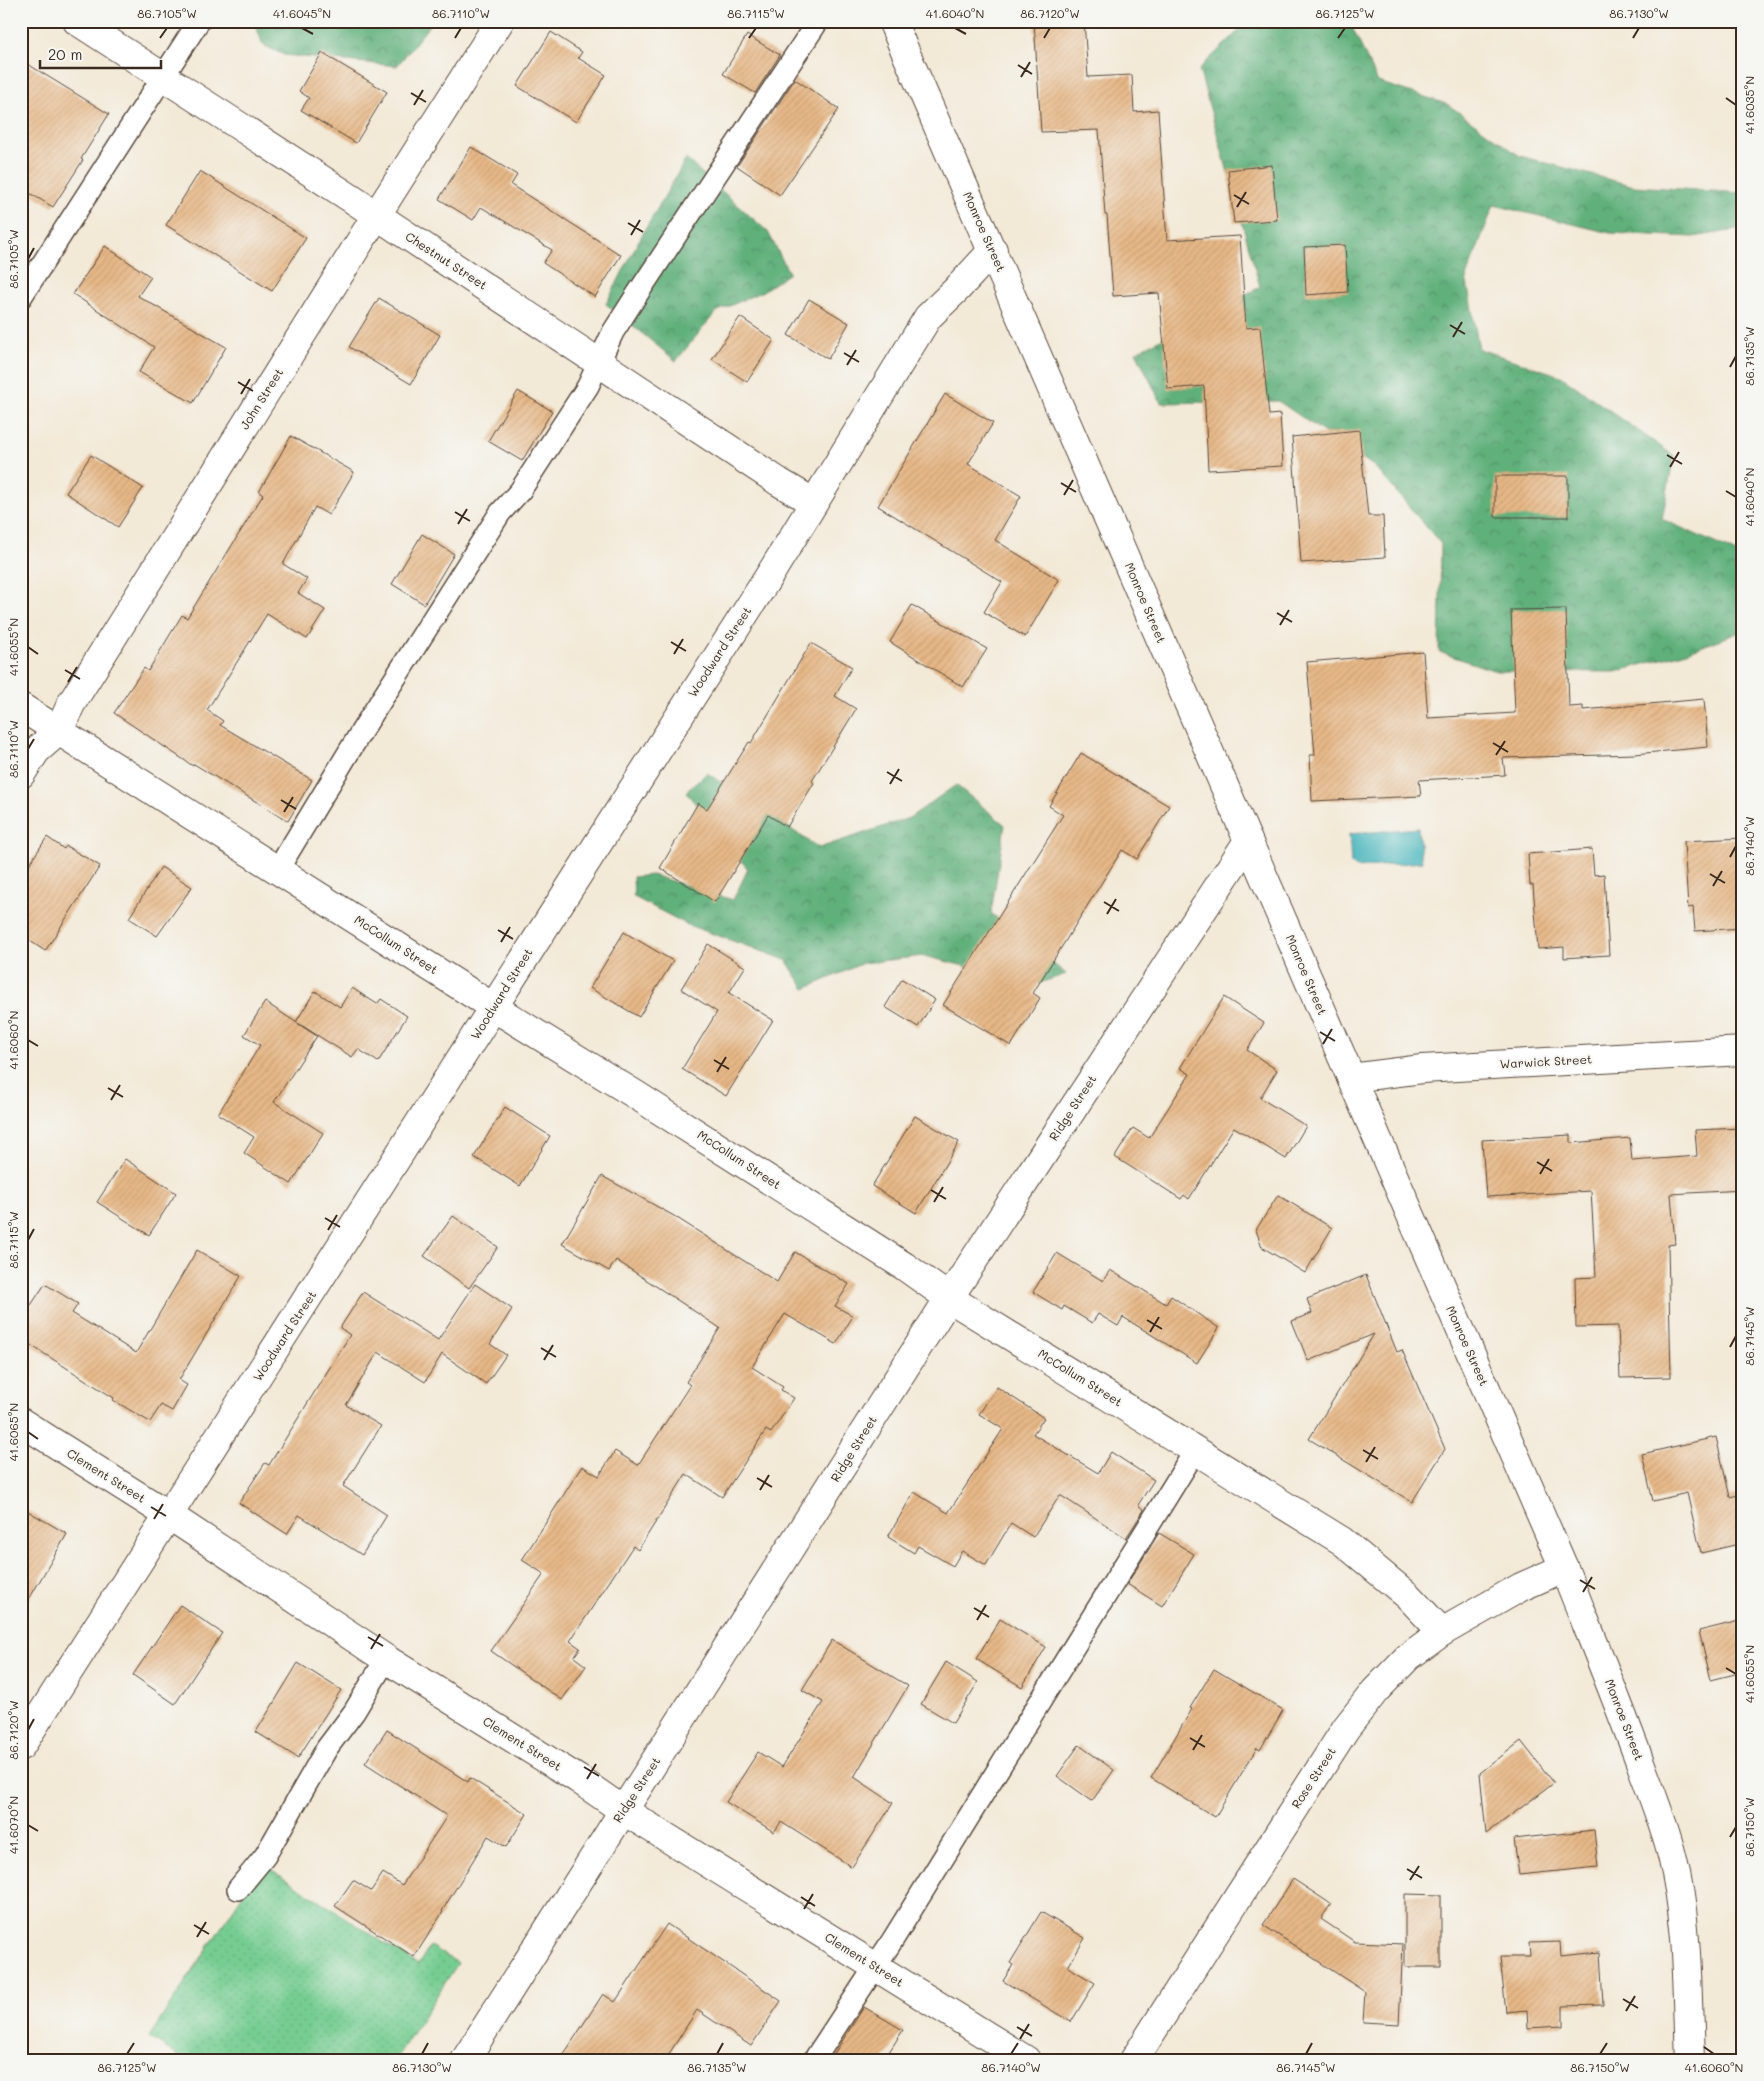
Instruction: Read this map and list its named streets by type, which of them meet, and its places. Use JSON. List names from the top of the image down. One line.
{"streets":{"street":["Monroe Street","Chestnut Street","John Street","Woodward Street","McCollum Street","Warwick Street","Ridge Street","Clement Street","Rose Street"]},"crossings":[["Monroe Street","Woodward Street"],["Monroe Street","Warwick Street"],["Monroe Street","Ridge Street"],["Monroe Street","Rose Street"],["Chestnut Street","John Street"],["Chestnut Street","Woodward Street"],["John Street","McCollum Street"],["Woodward Street","McCollum Street"],["Woodward Street","Clement Street"],["McCollum Street","Ridge Street"],["McCollum Street","Rose Street"],["Ridge Street","Clement Street"]],"scale_bar":"20 m","coordinates":["86.7105°W","41.6045°N","86.7110°W","86.7115°W","41.6040°N","86.7120°W","86.7125°W","86.7130°W","41.6035°N","86.7135°W","41.6055°N","86.7140°W","41.6060°N","86.7145°W","41.6065°N","41.6070°N","86.7150°W"]}
